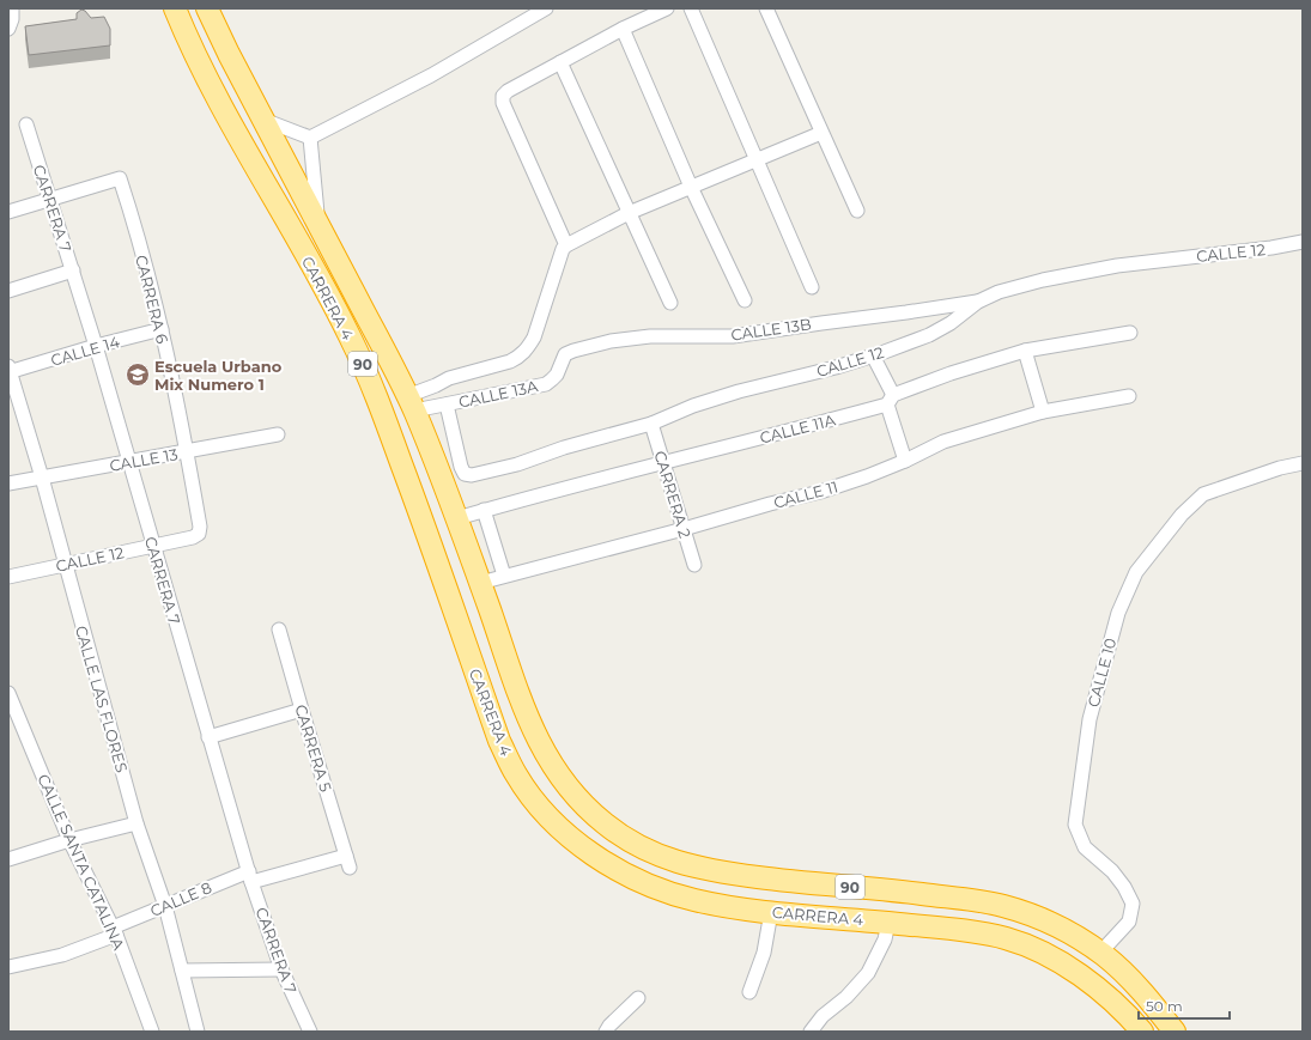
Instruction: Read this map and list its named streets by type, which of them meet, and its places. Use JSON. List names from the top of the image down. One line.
{"streets":{"highway":["CARRERA 4","90"],"street":["CARRERA 7","CALLE 12","CARRERA 6","CALLE 13B","CALLE 14","CALLE 13A","CALLE 11A","CALLE 13","CARRERA 2","CALLE 11","CALLE 10","CALLE LAS FLORES","CARRERA 5","CALLE SANTA CATALINA","CALLE 8"]},"crossings":[["CARRERA 7","CALLE 12"],["CARRERA 7","CARRERA 6"],["CARRERA 7","CALLE 14"],["CARRERA 7","CALLE 13"],["CARRERA 7","CALLE 8"],["CALLE 12","CARRERA 6"],["CALLE 12","CALLE 13B"],["CALLE 12","CALLE 13A"],["CALLE 12","CARRERA 2"],["CALLE 12","CALLE LAS FLORES"],["CARRERA 4","CALLE 13A"],["CARRERA 4","CALLE 11A"],["CARRERA 4","CALLE 11"],["CARRERA 4","CALLE 10"],["CARRERA 6","CALLE 14"],["CARRERA 6","CALLE 13"],["CALLE 13B","CALLE 13A"],["CALLE 14","CALLE LAS FLORES"],["CALLE 11A","CARRERA 2"],["CALLE 13","CALLE LAS FLORES"],["CARRERA 2","CALLE 11"],["CALLE LAS FLORES","CALLE 8"],["CARRERA 5","CALLE 8"],["CALLE SANTA CATALINA","CALLE 8"]],"places":{"school or university":["Escuela Urbano Mix Numero 1"]},"scale_bar":"50 m"}
